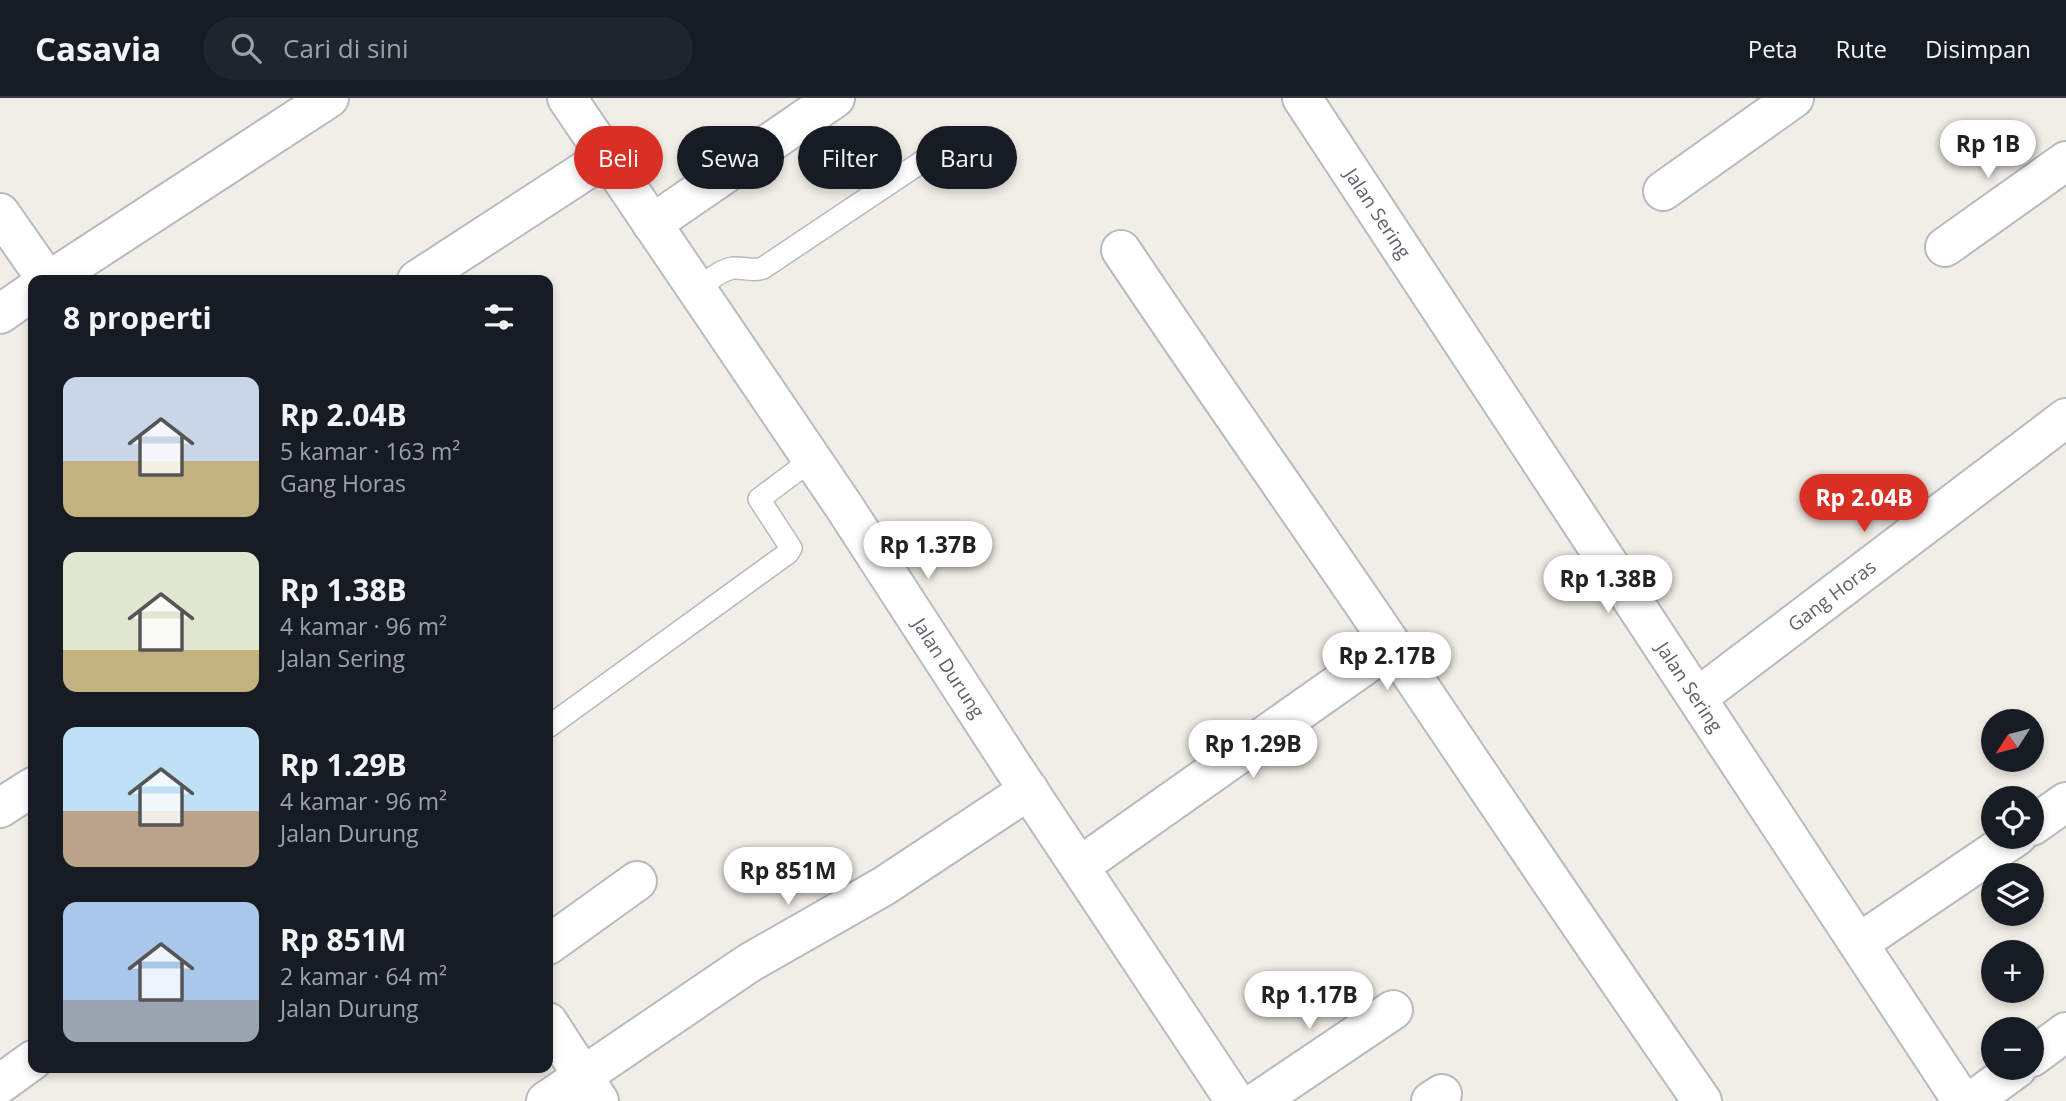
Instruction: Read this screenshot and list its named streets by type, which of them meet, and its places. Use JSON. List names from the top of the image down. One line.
{"streets":{"street":["Jalan Sering","Gang Horas","Jalan Durung"]},"crossings":[["Jalan Sering","Gang Horas"]],"north":"bottom left","page":{"header":"Casavia","search":"Cari di sini","nav":["Peta","Rute","Disimpan"],"price":["Rp 1B","Rp 2.04B","Rp 1.37B","Rp 1.38B","Rp 2.17B","Rp 1.29B","Rp 851M","Rp 1.17B"],"chip":["Beli","Sewa","Filter","Baru"],"heading":"8 properti","list":[{"name":"Rp 2.04B","note":"5 kamar · 163 m² · Gang Horas"},{"name":"Rp 1.38B","note":"4 kamar · 96 m² · Jalan Sering"},{"name":"Rp 1.29B","note":"4 kamar · 96 m² · Jalan Durung"},{"name":"Rp 851M","note":"2 kamar · 64 m² · Jalan Durung"}],"map_buttons":["+","−"]}}
